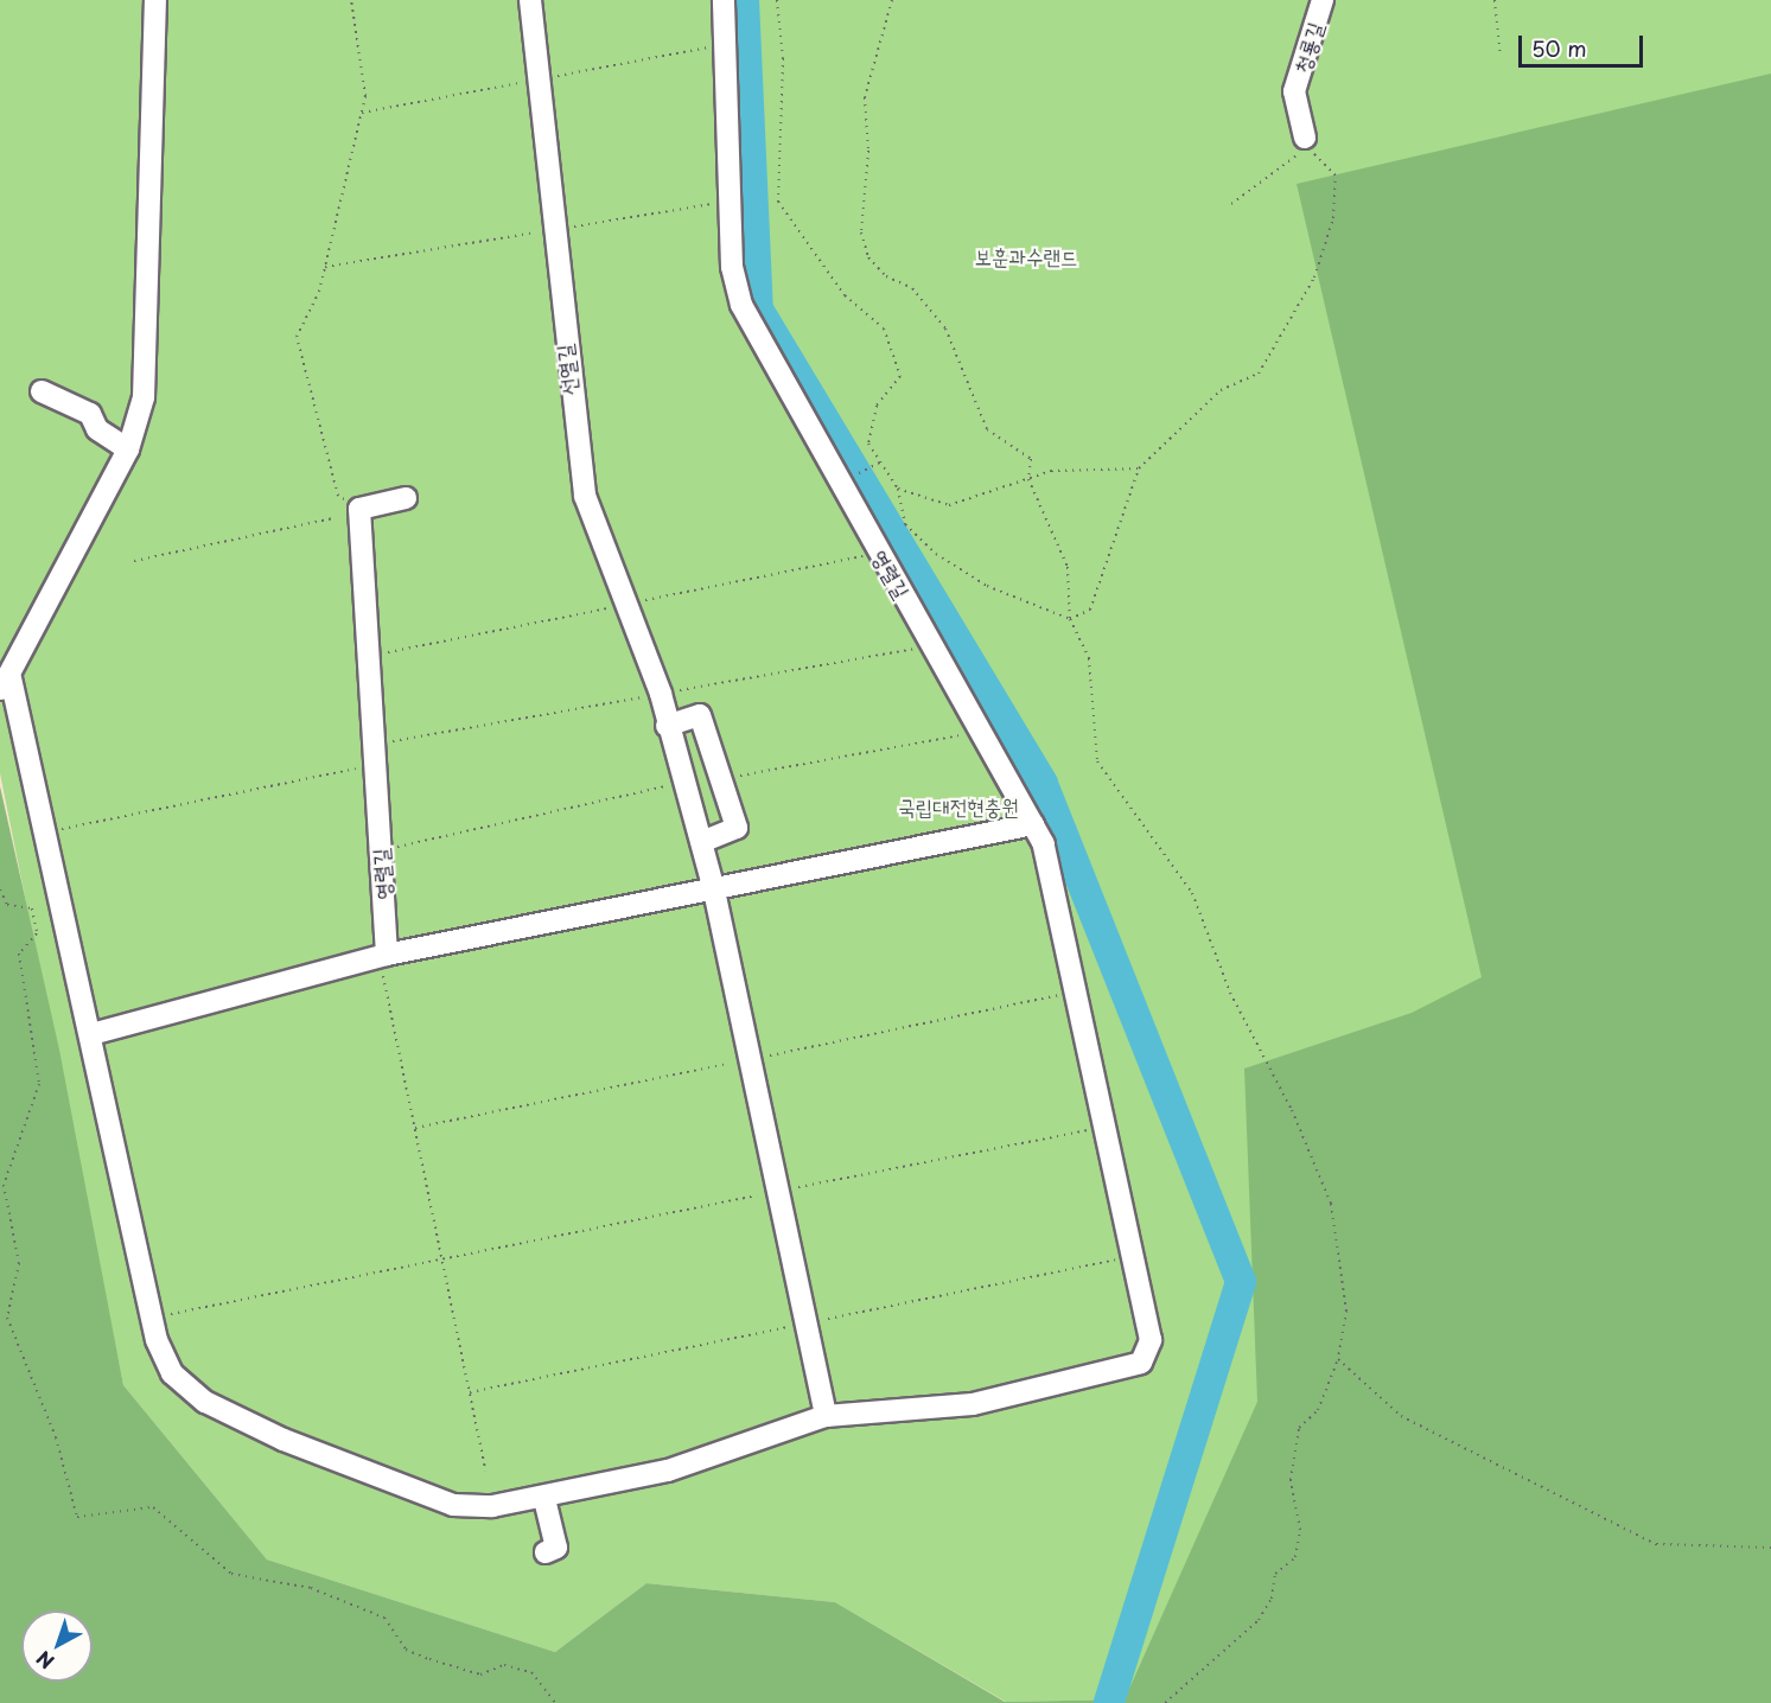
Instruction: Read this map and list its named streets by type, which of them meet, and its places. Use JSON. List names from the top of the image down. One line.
{"streets":{"lane":["청룡길","선열길","영렬길"]},"parks":["보훈과수랜드","국립대전현충원"],"scale_bar":"50 m","north":"bottom left"}
